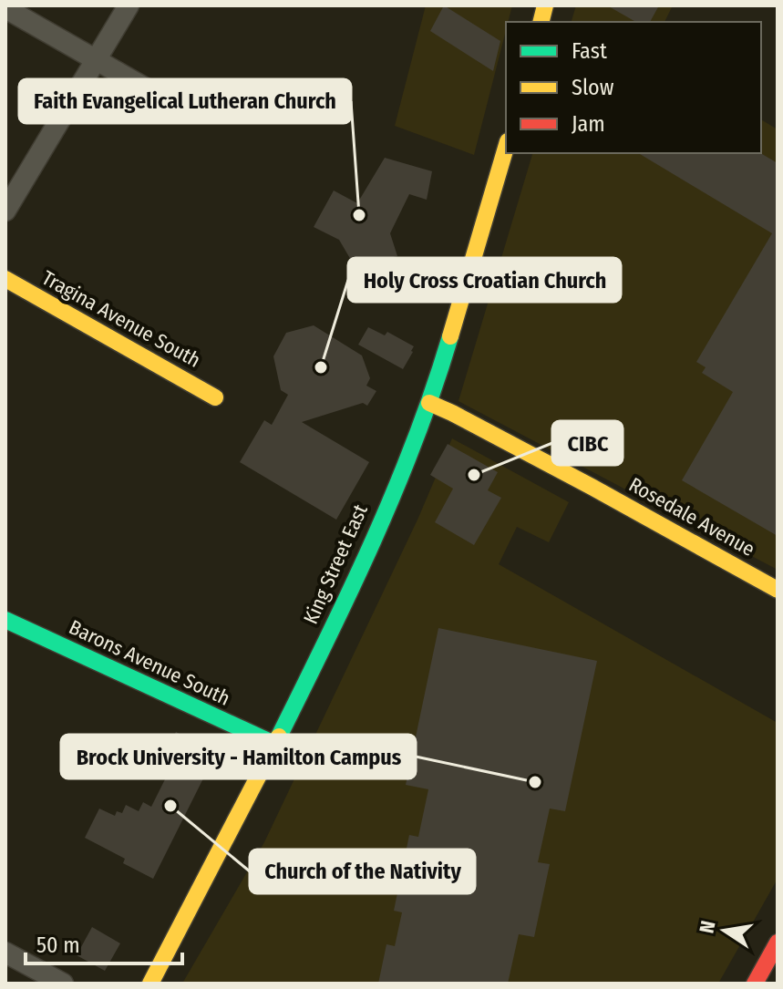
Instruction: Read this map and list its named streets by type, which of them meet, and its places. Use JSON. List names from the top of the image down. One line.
{"streets":{"street":["Tragina Avenue South","Rosedale Avenue","King Street East","Barons Avenue South"]},"crossings":[["Rosedale Avenue","King Street East"],["King Street East","Barons Avenue South"]],"places":["Faith Evangelical Lutheran Church","Holy Cross Croatian Church","CIBC","Brock University - Hamilton Campus","Church of the Nativity"],"legend":["Fast","Slow","Jam"],"scale_bar":"50 m","north":"left"}
